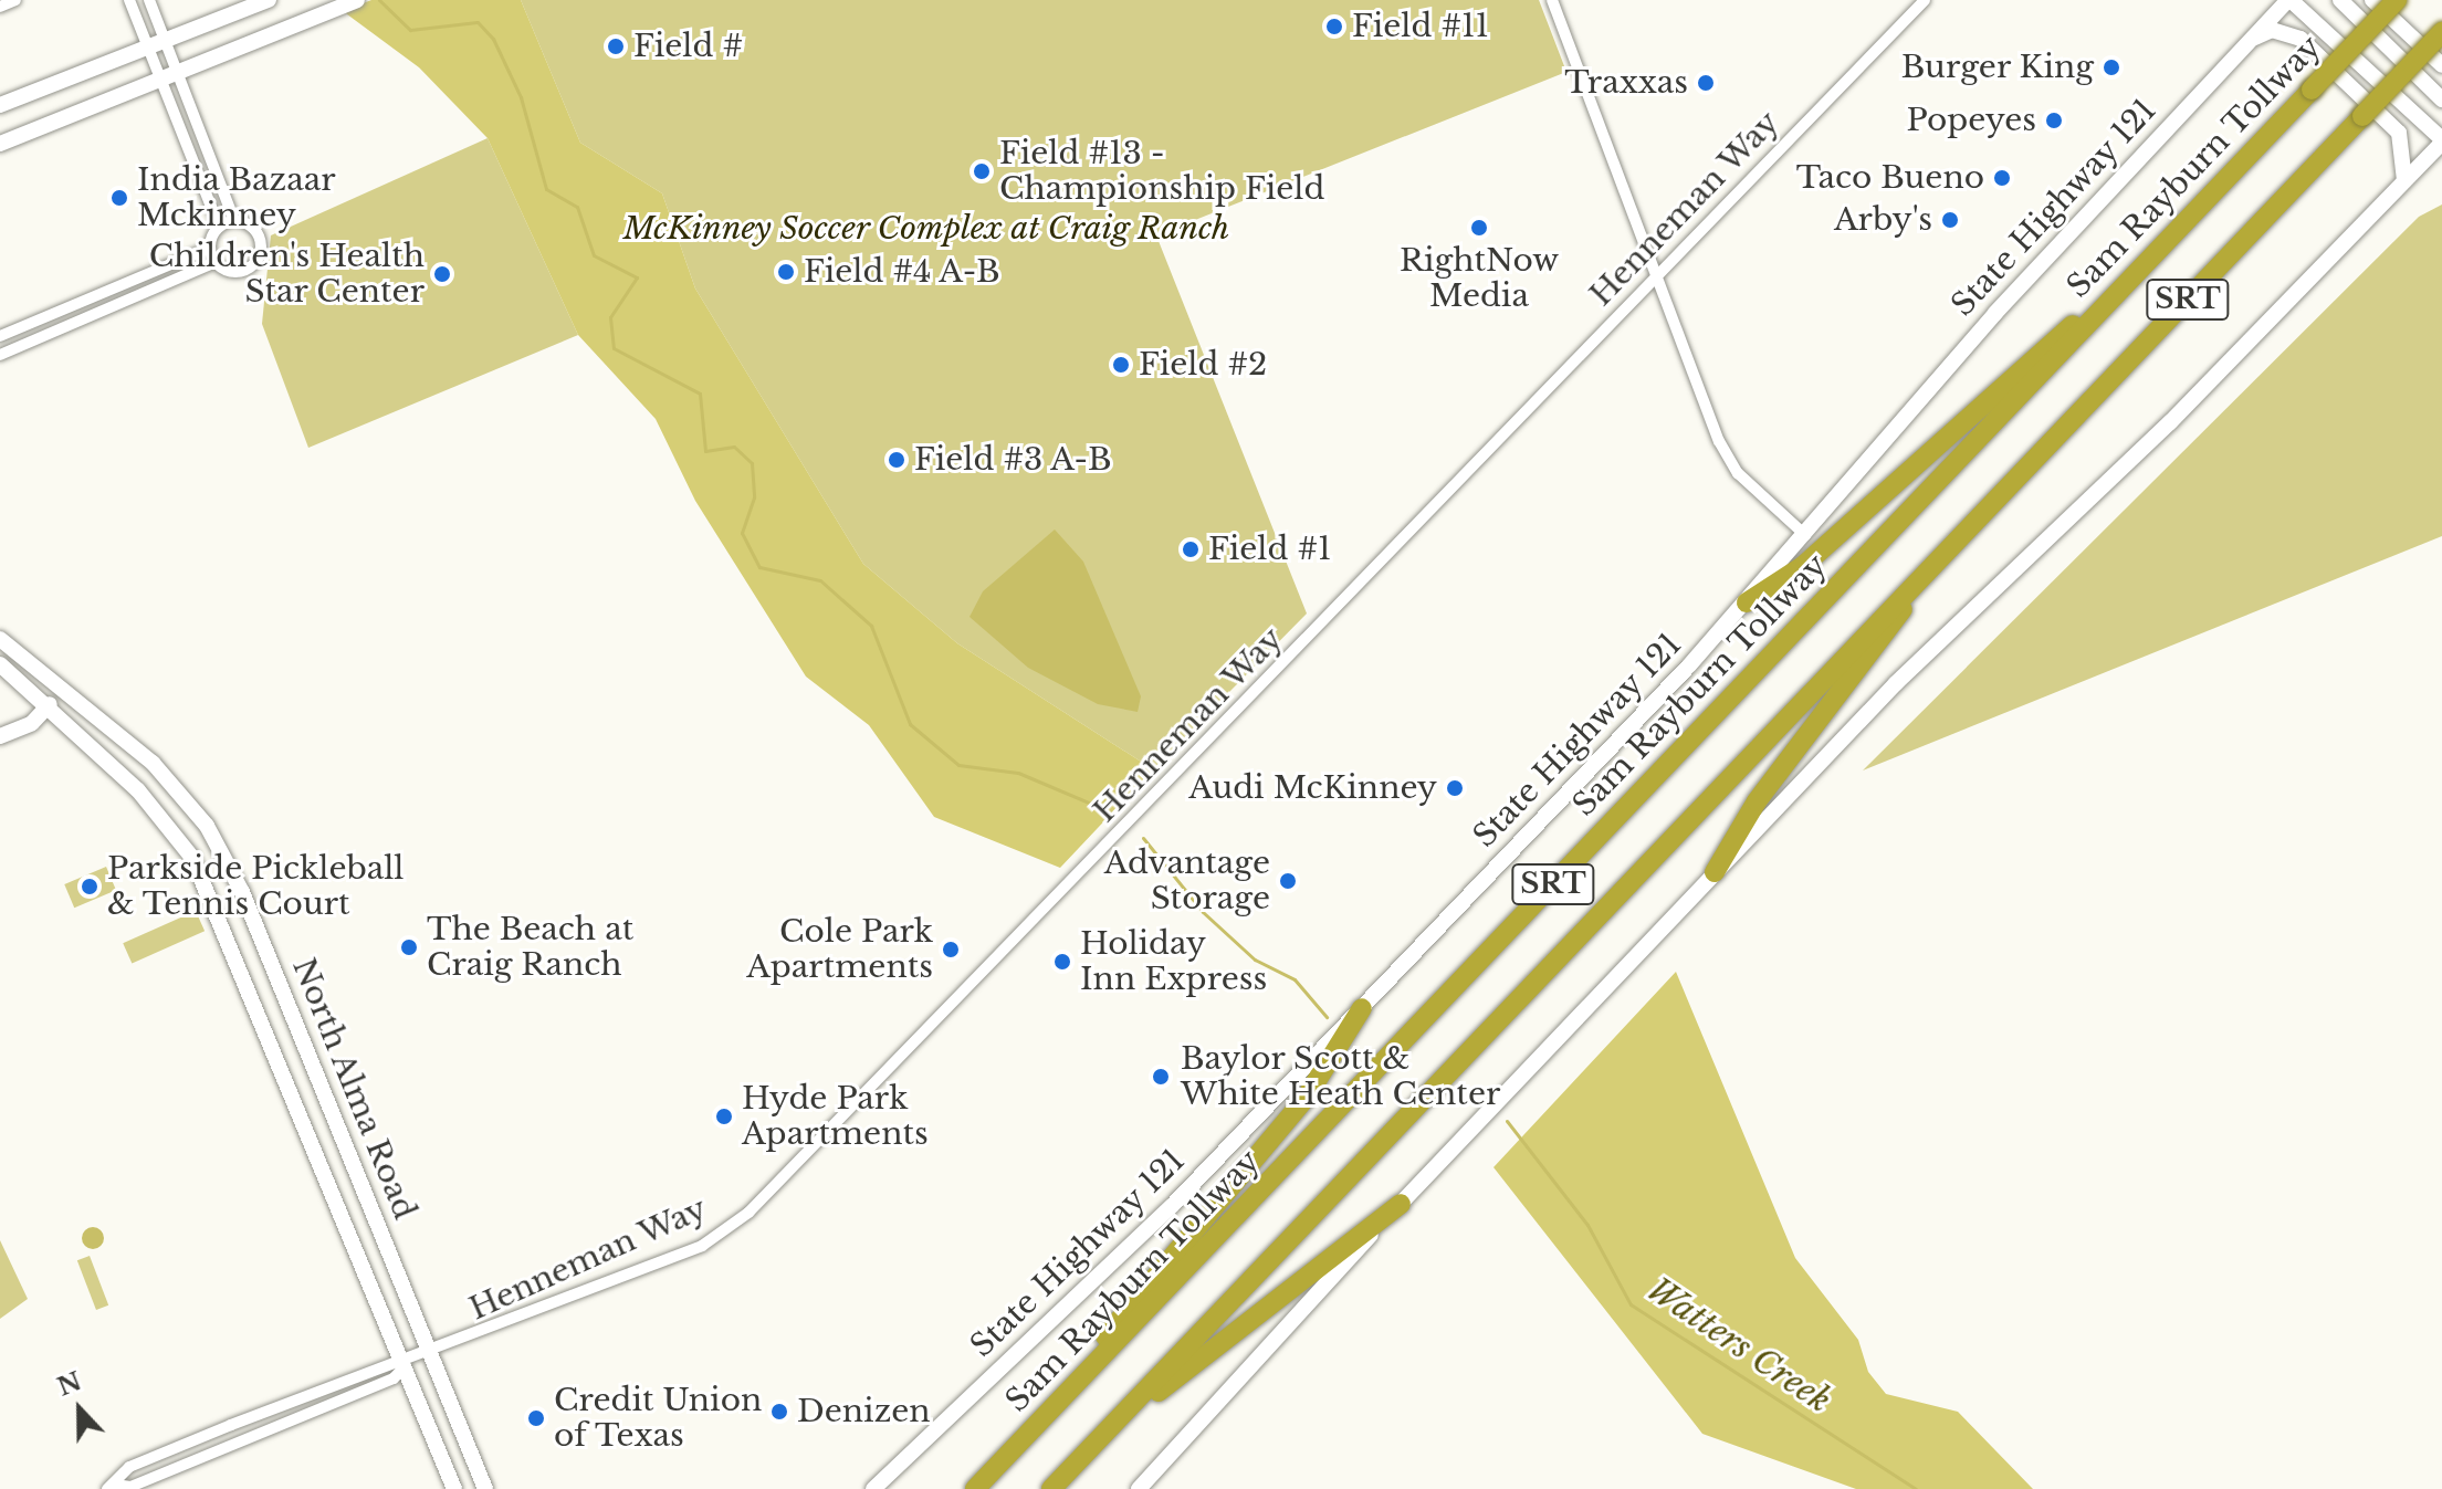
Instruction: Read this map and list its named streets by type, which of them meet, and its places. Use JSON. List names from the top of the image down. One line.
{"streets":{"highway":["Sam Rayburn Tollway","SRT"],"main road":["State Highway 121","North Alma Road"],"street":["Henneman Way"]},"crossings":[["Henneman Way","North Alma Road"]],"water":["Watters Creek"],"parks":["McKinney Soccer Complex at Craig Ranch"],"places":["Field #11","Field #","Burger King","Traxxas","Popeyes","Field #13 - Championship Field","Taco Bueno","India Bazaar Mckinney","Arby's","RightNow Media","Field #4 A-B","Children's Health Star Center","Field #2","Field #3 A-B","Field #1","Audi McKinney","Advantage Storage","Parkside Pickleball & Tennis Court","The Beach at Craig Ranch","Cole Park Apartments","Holiday Inn Express","Baylor Scott & White Heath Center","Hyde Park Apartments","Denizen","Credit Union of Texas"],"north":"top"}
